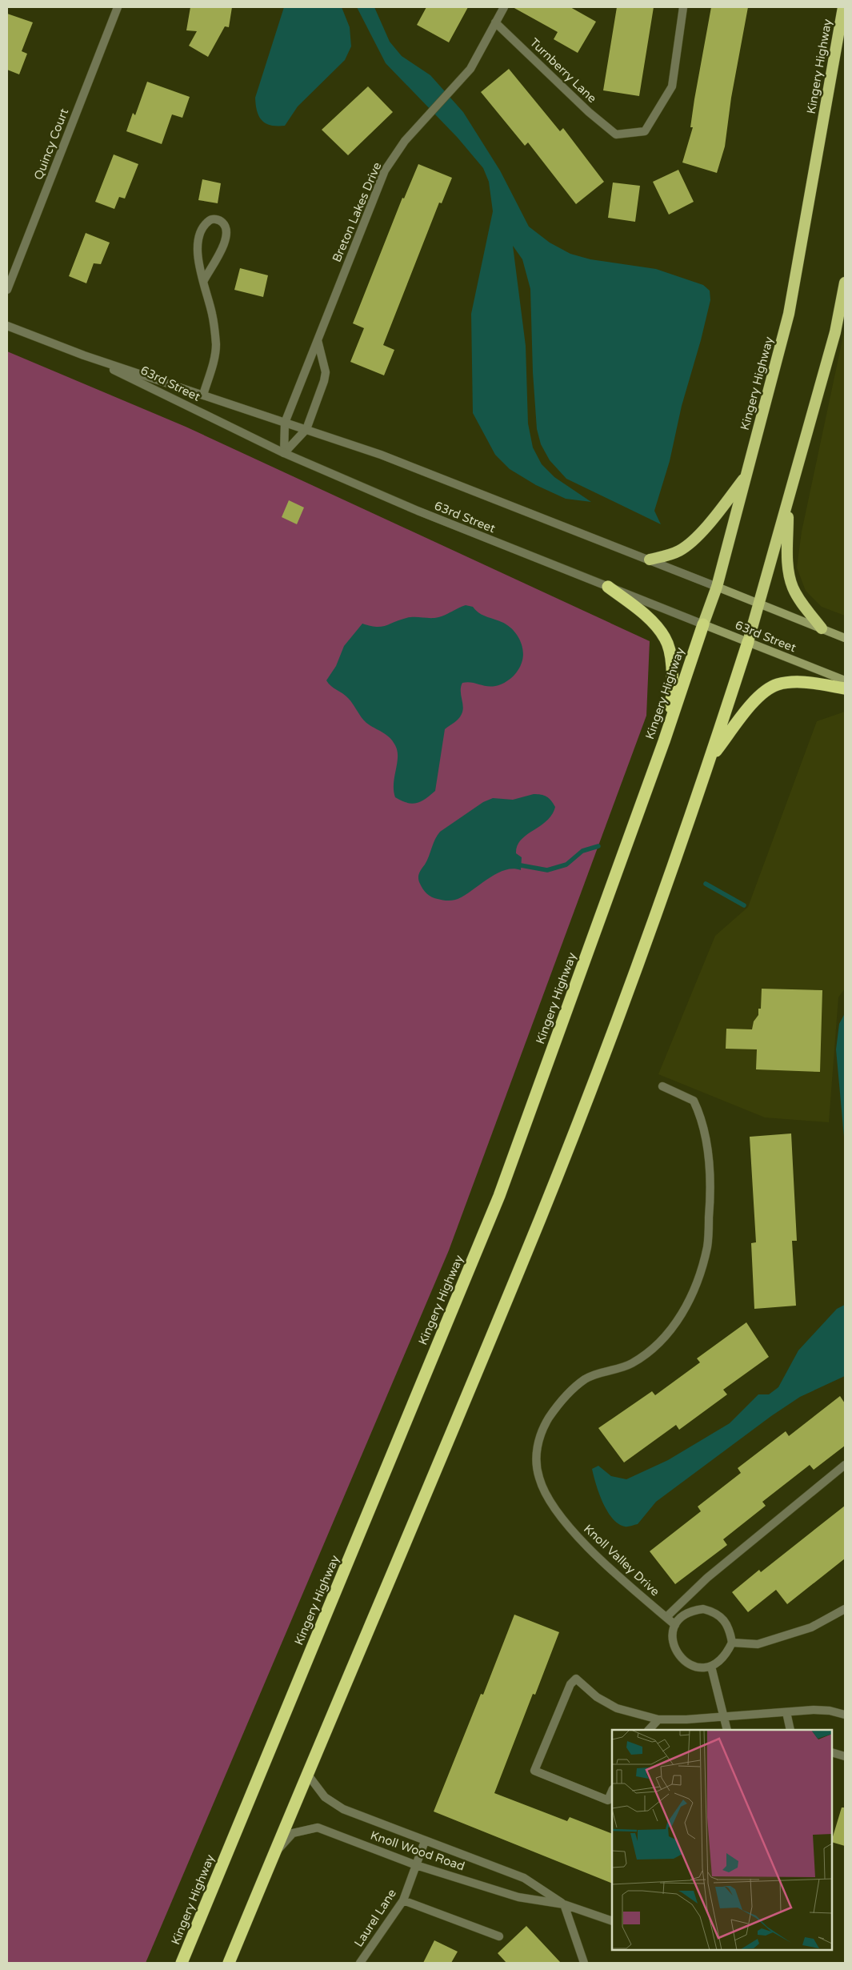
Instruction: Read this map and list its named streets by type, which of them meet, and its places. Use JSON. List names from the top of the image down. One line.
{"streets":{"highway":["Kingery Highway"],"main road":["63rd Street"],"street":["Turnberry Lane","Quincy Court","Breton Lakes Drive","Knoll Valley Drive","Knoll Wood Road","Laurel Lane"]},"crossings":[["Kingery Highway","63rd Street"],["Turnberry Lane","Breton Lakes Drive"],["Breton Lakes Drive","63rd Street"],["Knoll Wood Road","Laurel Lane"]]}
